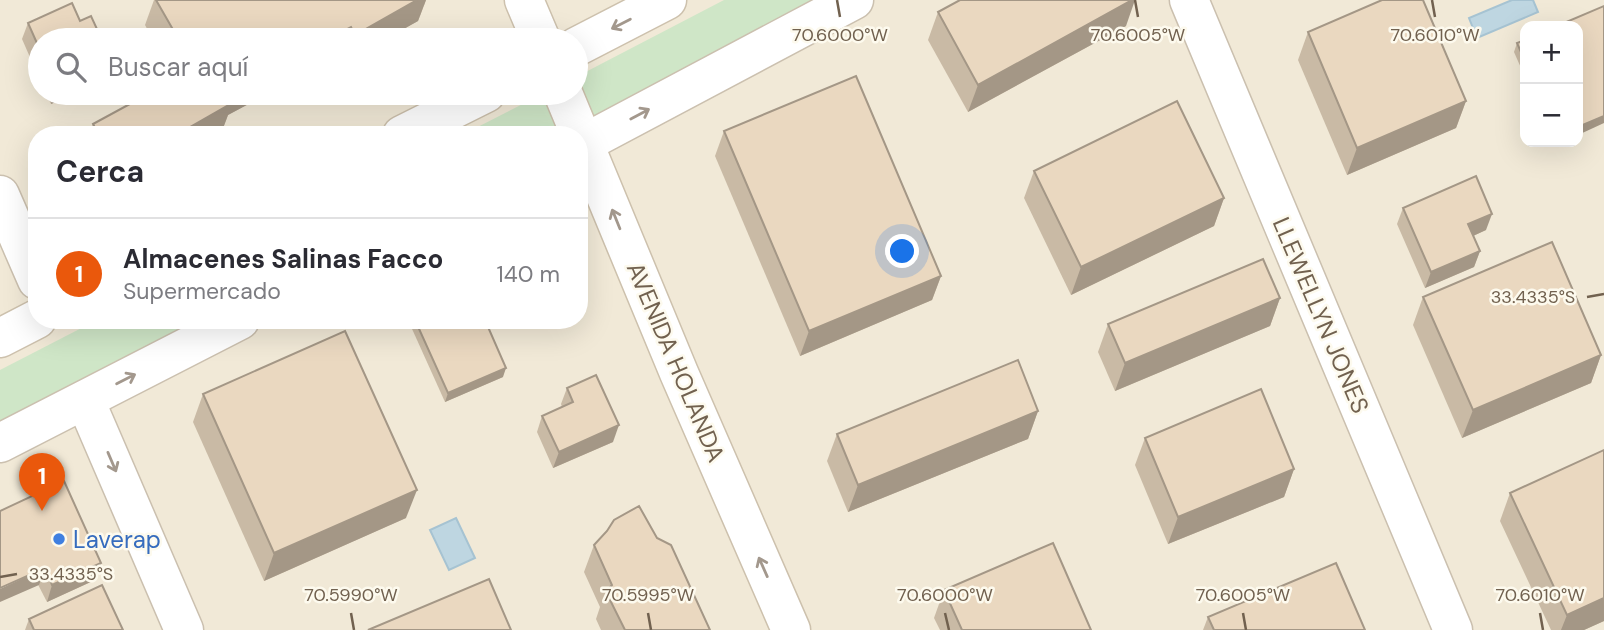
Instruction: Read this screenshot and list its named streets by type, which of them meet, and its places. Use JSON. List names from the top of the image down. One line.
{"streets":{"street":["LLEWELLYN JONES","AVENIDA HOLANDA"]},"one_way":["AVENIDA HOLANDA"],"places":["Laverap"],"page":{"map_buttons":["+","−"],"search":"Buscar aquí","heading":"Cerca","list":[{"mark":"1","name":"Almacenes Salinas Facco","note":"Supermercado","value":"140 m"}],"pins":"1"},"coordinates":["70.6000°W","70.6005°W","70.6010°W","33.4335°S","70.5990°W","70.5995°W"]}
